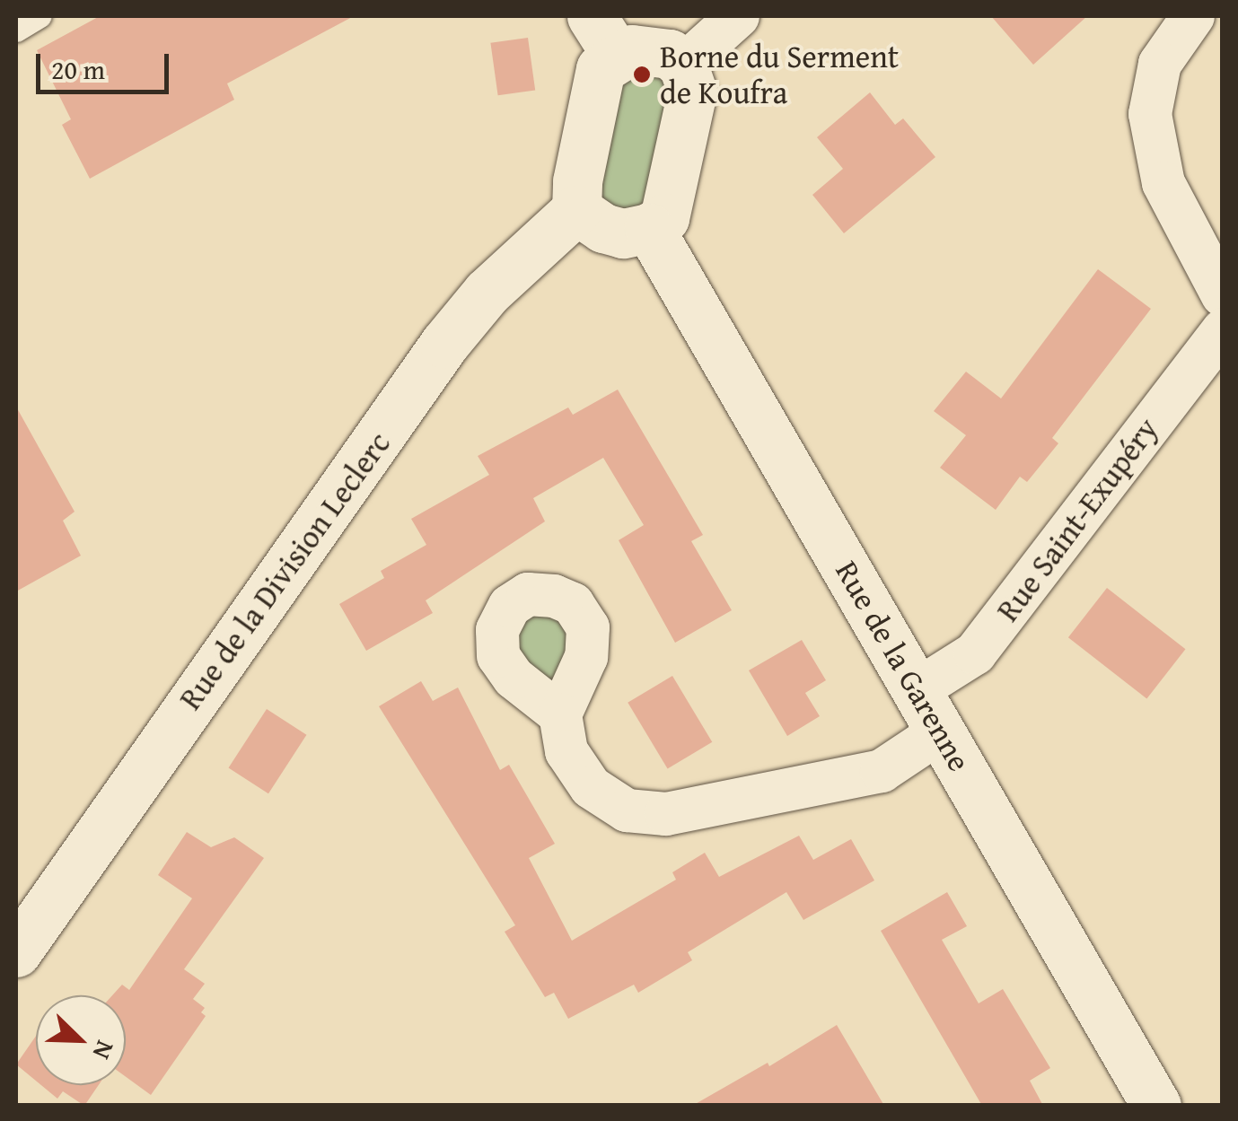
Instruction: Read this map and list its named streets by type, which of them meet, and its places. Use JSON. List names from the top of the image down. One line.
{"streets":{"street":["Rue Saint-Exupéry","Rue de la Division Leclerc","Rue de la Garenne"]},"crossings":[["Rue Saint-Exupéry","Rue de la Garenne"]],"places":["Borne du Serment de Koufra"],"scale_bar":"20 m","north":"bottom right"}
